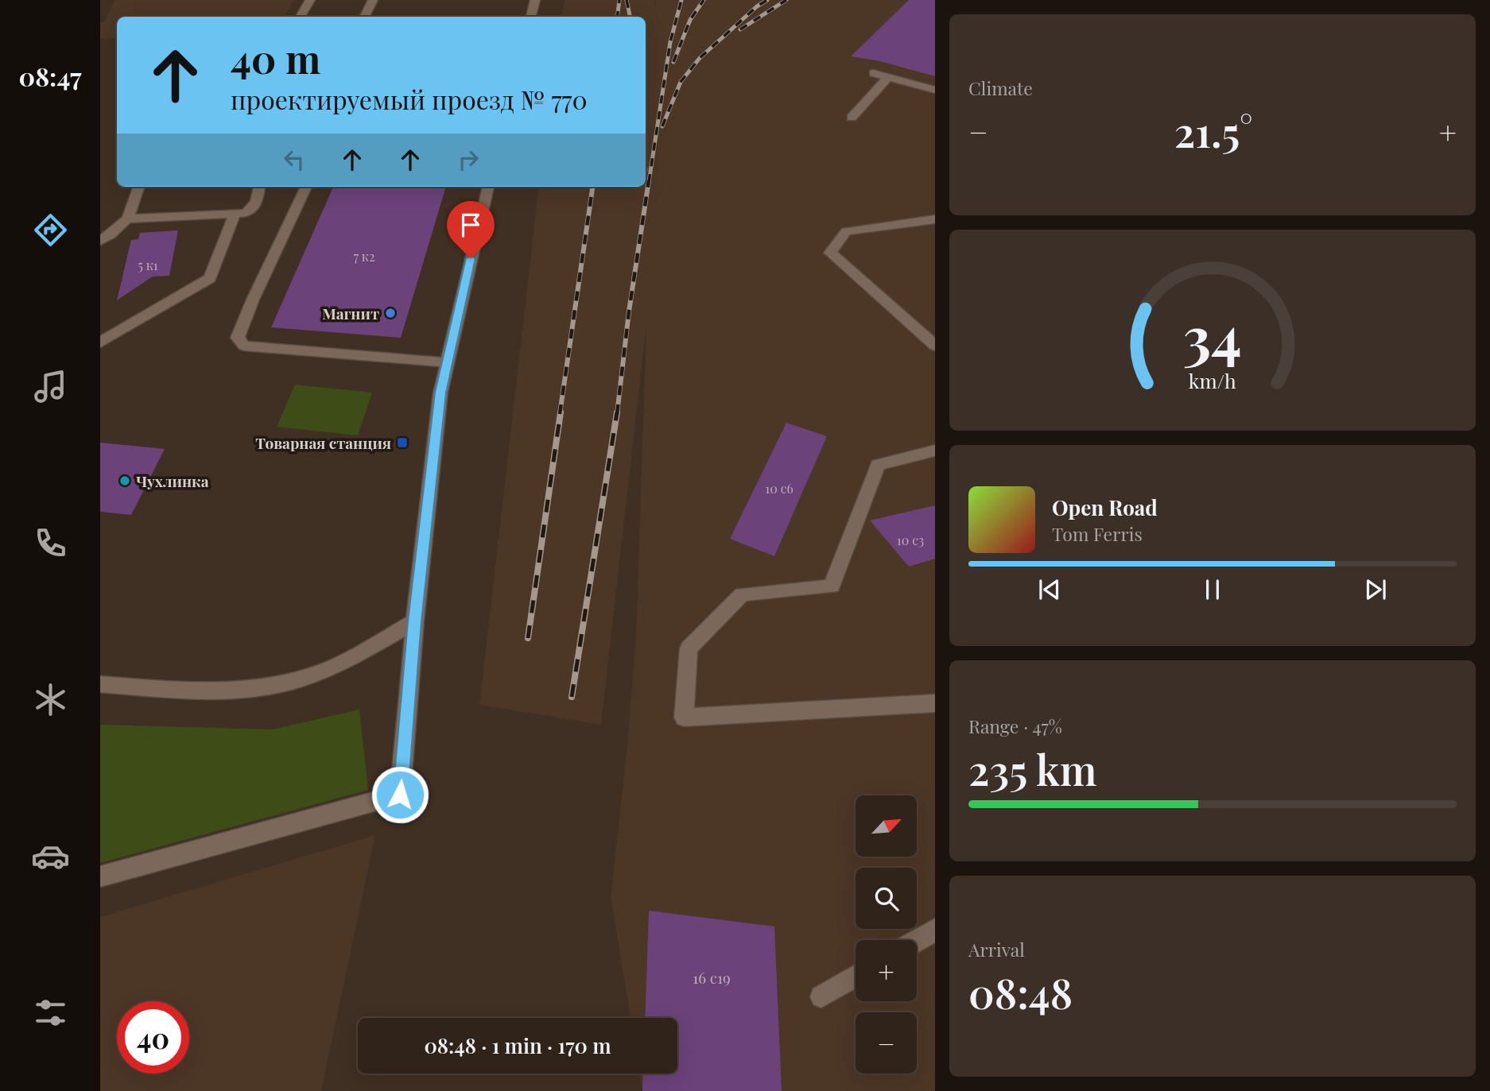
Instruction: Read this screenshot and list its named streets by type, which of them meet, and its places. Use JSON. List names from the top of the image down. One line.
{"places":{"other":["Магнит","Чухлинка"],"transit":["Товарная станция"]},"house_numbers":["7 к2","5 к1","10 с6","10 с3","16 с19"],"north":"top right","page":{"tabs":"08:47","tile":["Climate",["Range · 47%","235 km"],["Arrival","08:48"]],"turn":["40 m","проектируемый проезд № 770"],"heat":["−","21.5°","+"],"song":["Open Road","Tom Ferris"],"map_buttons":["+","−"],"limit":"40","trip":"08:48 · 1 min · 170 m","gauge":["34","km/h"]}}
